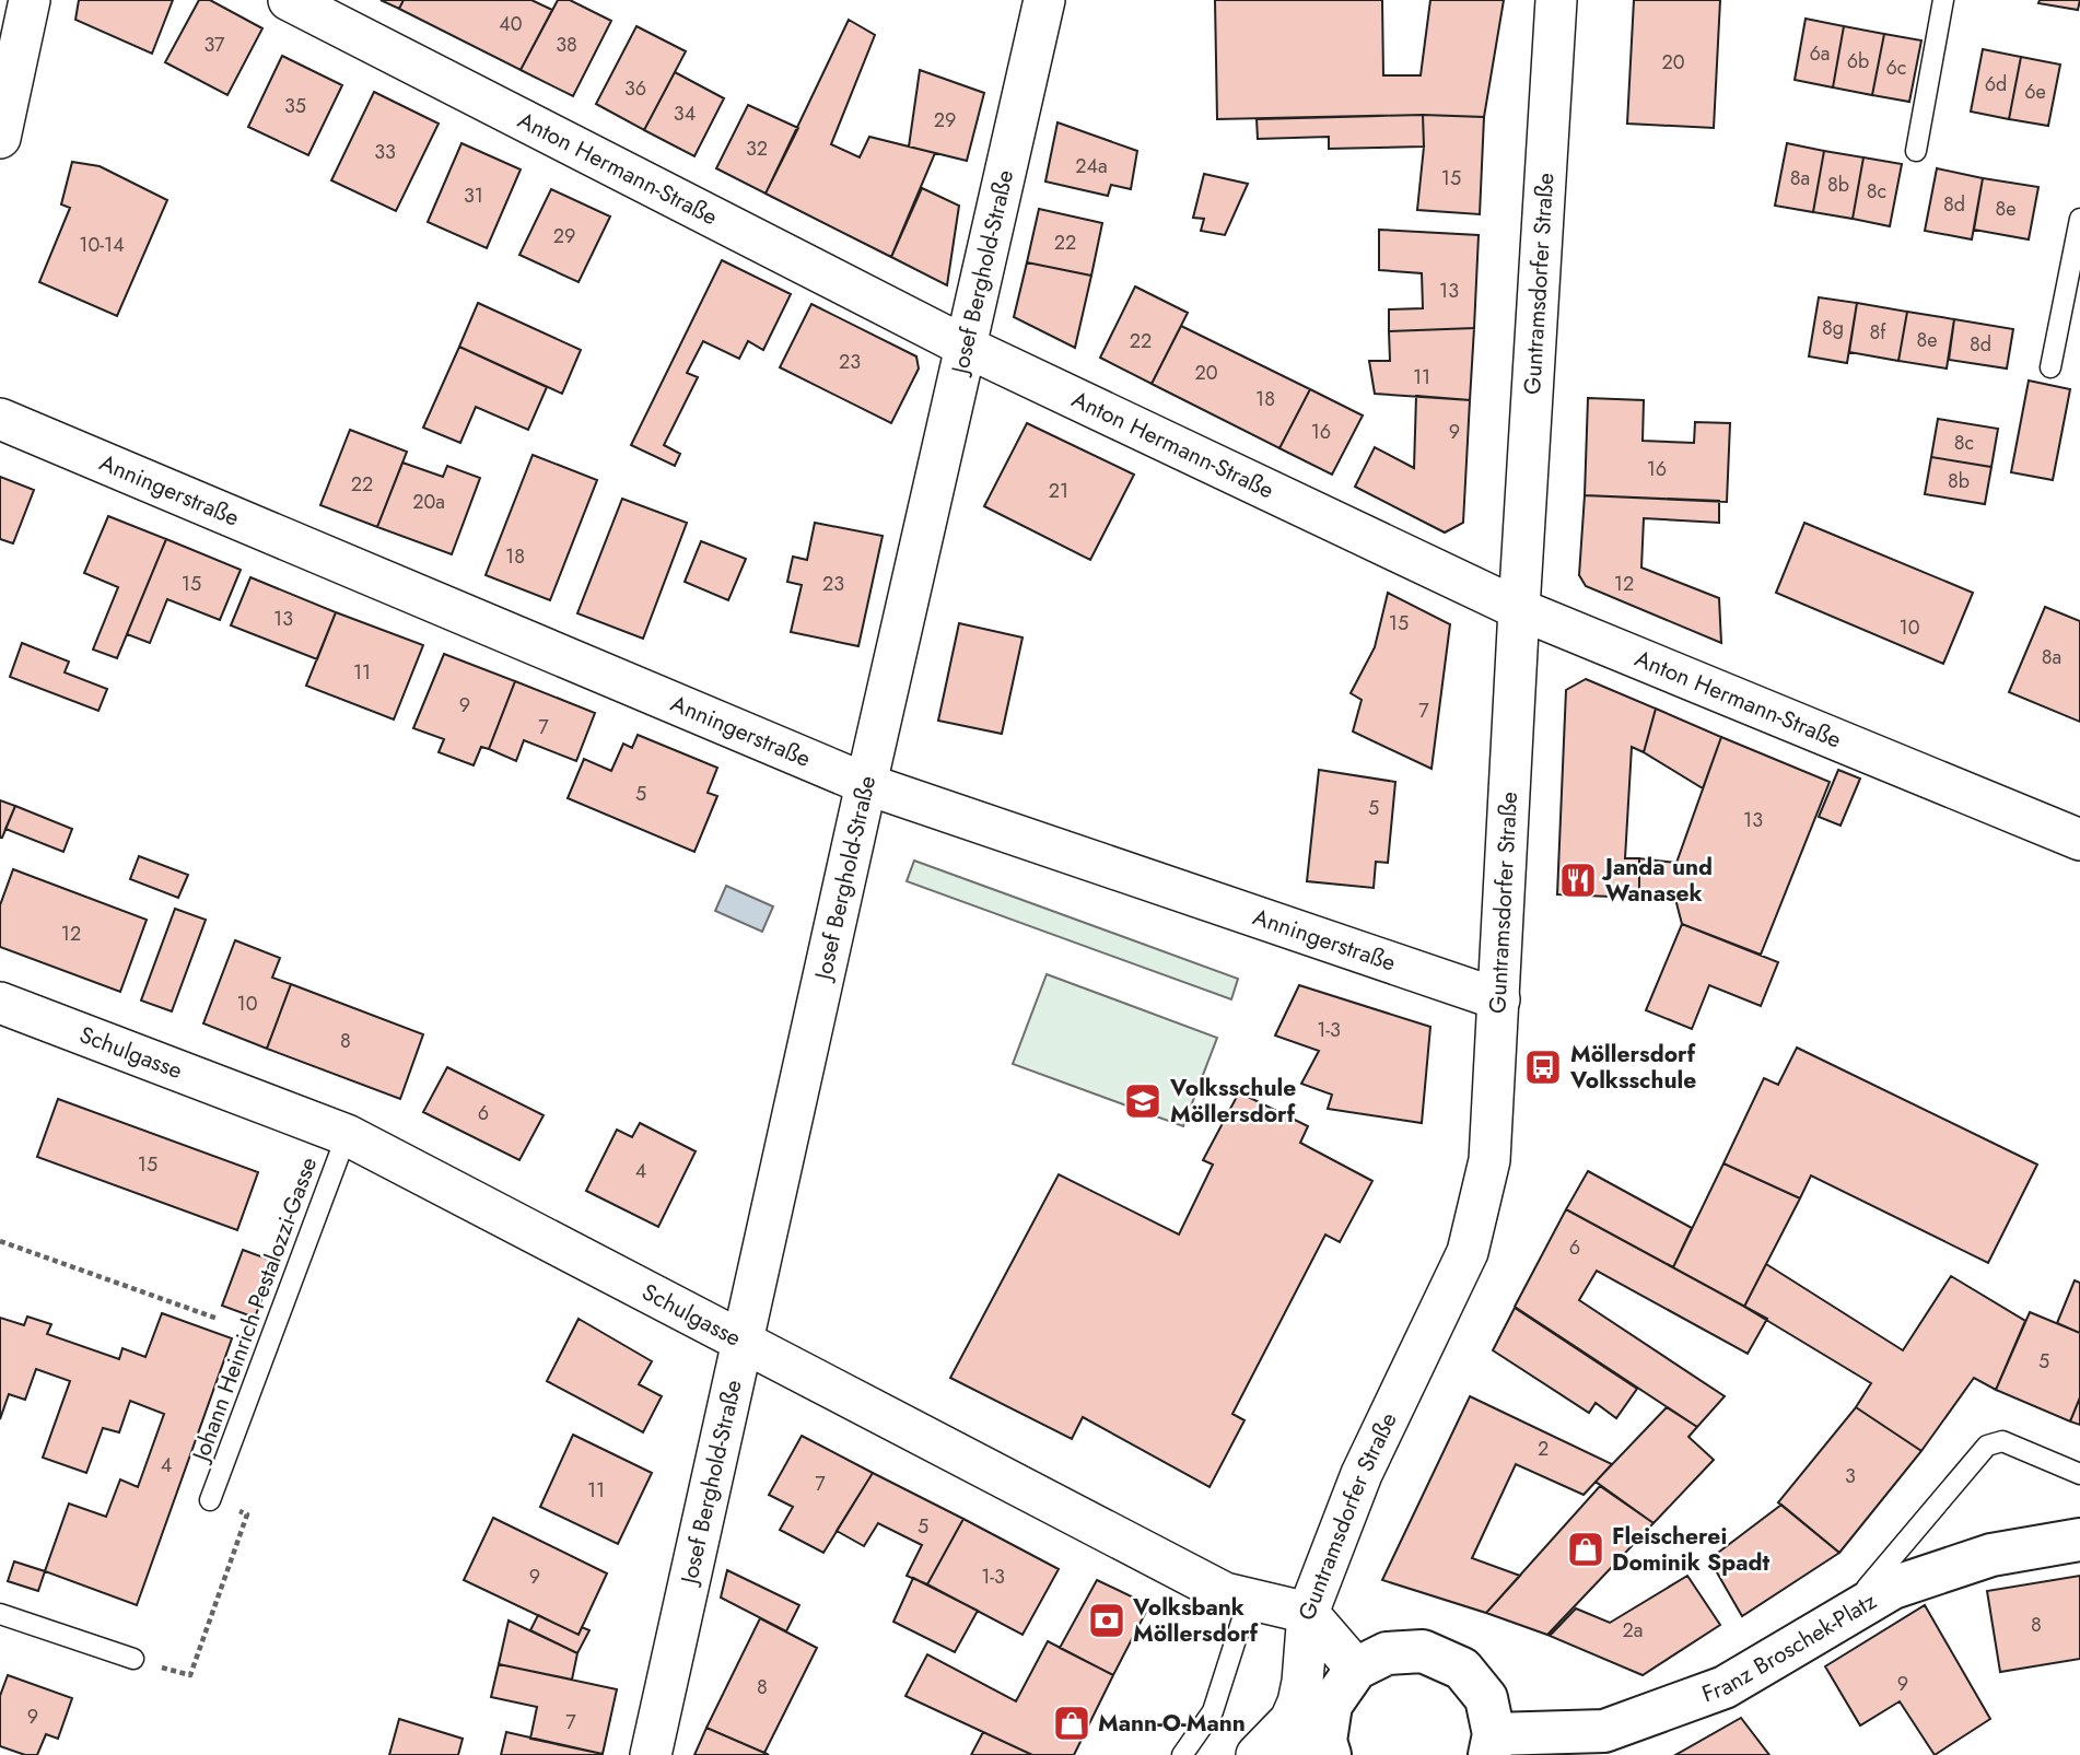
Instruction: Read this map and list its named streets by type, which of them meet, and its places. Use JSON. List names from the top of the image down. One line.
{"streets":{"street":["Anton Hermann-Straße","Josef Berghold-Straße","Guntramsdorfer Straße","Anningerstraße","Schulgasse","Franz Broschek-Platz"],"lane":["Johann Heinrich Pestalozzi-Gasse"]},"crossings":[["Anton Hermann-Straße","Josef Berghold-Straße"],["Anton Hermann-Straße","Guntramsdorfer Straße"],["Josef Berghold-Straße","Anningerstraße"],["Josef Berghold-Straße","Schulgasse"],["Guntramsdorfer Straße","Anningerstraße"],["Guntramsdorfer Straße","Schulgasse"],["Schulgasse","Johann Heinrich Pestalozzi-Gasse"]],"places":{"restaurant":["Janda und Wanasek"],"bus stop":["Möllersdorf Volksschule"],"school or university":["Volksschule Möllersdorf"],"shop":["Fleischerei Dominik Spadt","Mann-O-Mann"],"bank":["Volksbank Möllersdorf"]},"house_numbers":["40","37","38","6a","6b","20","6c","6d","36","6e","35","34","29","32","33","24a","15","8a","8b","8c","31","8d","8e","29","22","10-14","13","8g","8f","8e","22","8d","23","20","11","18","16","9","8c","16","8b","22","21","20a","18","15","23","12","13","15","10","8a","11","9","7","7","5","5","13","12","10","1-3","8","6","15","4","6","5","2","4","3","7","11","5","9","1-3","8","2a","9","8","9","7"]}
